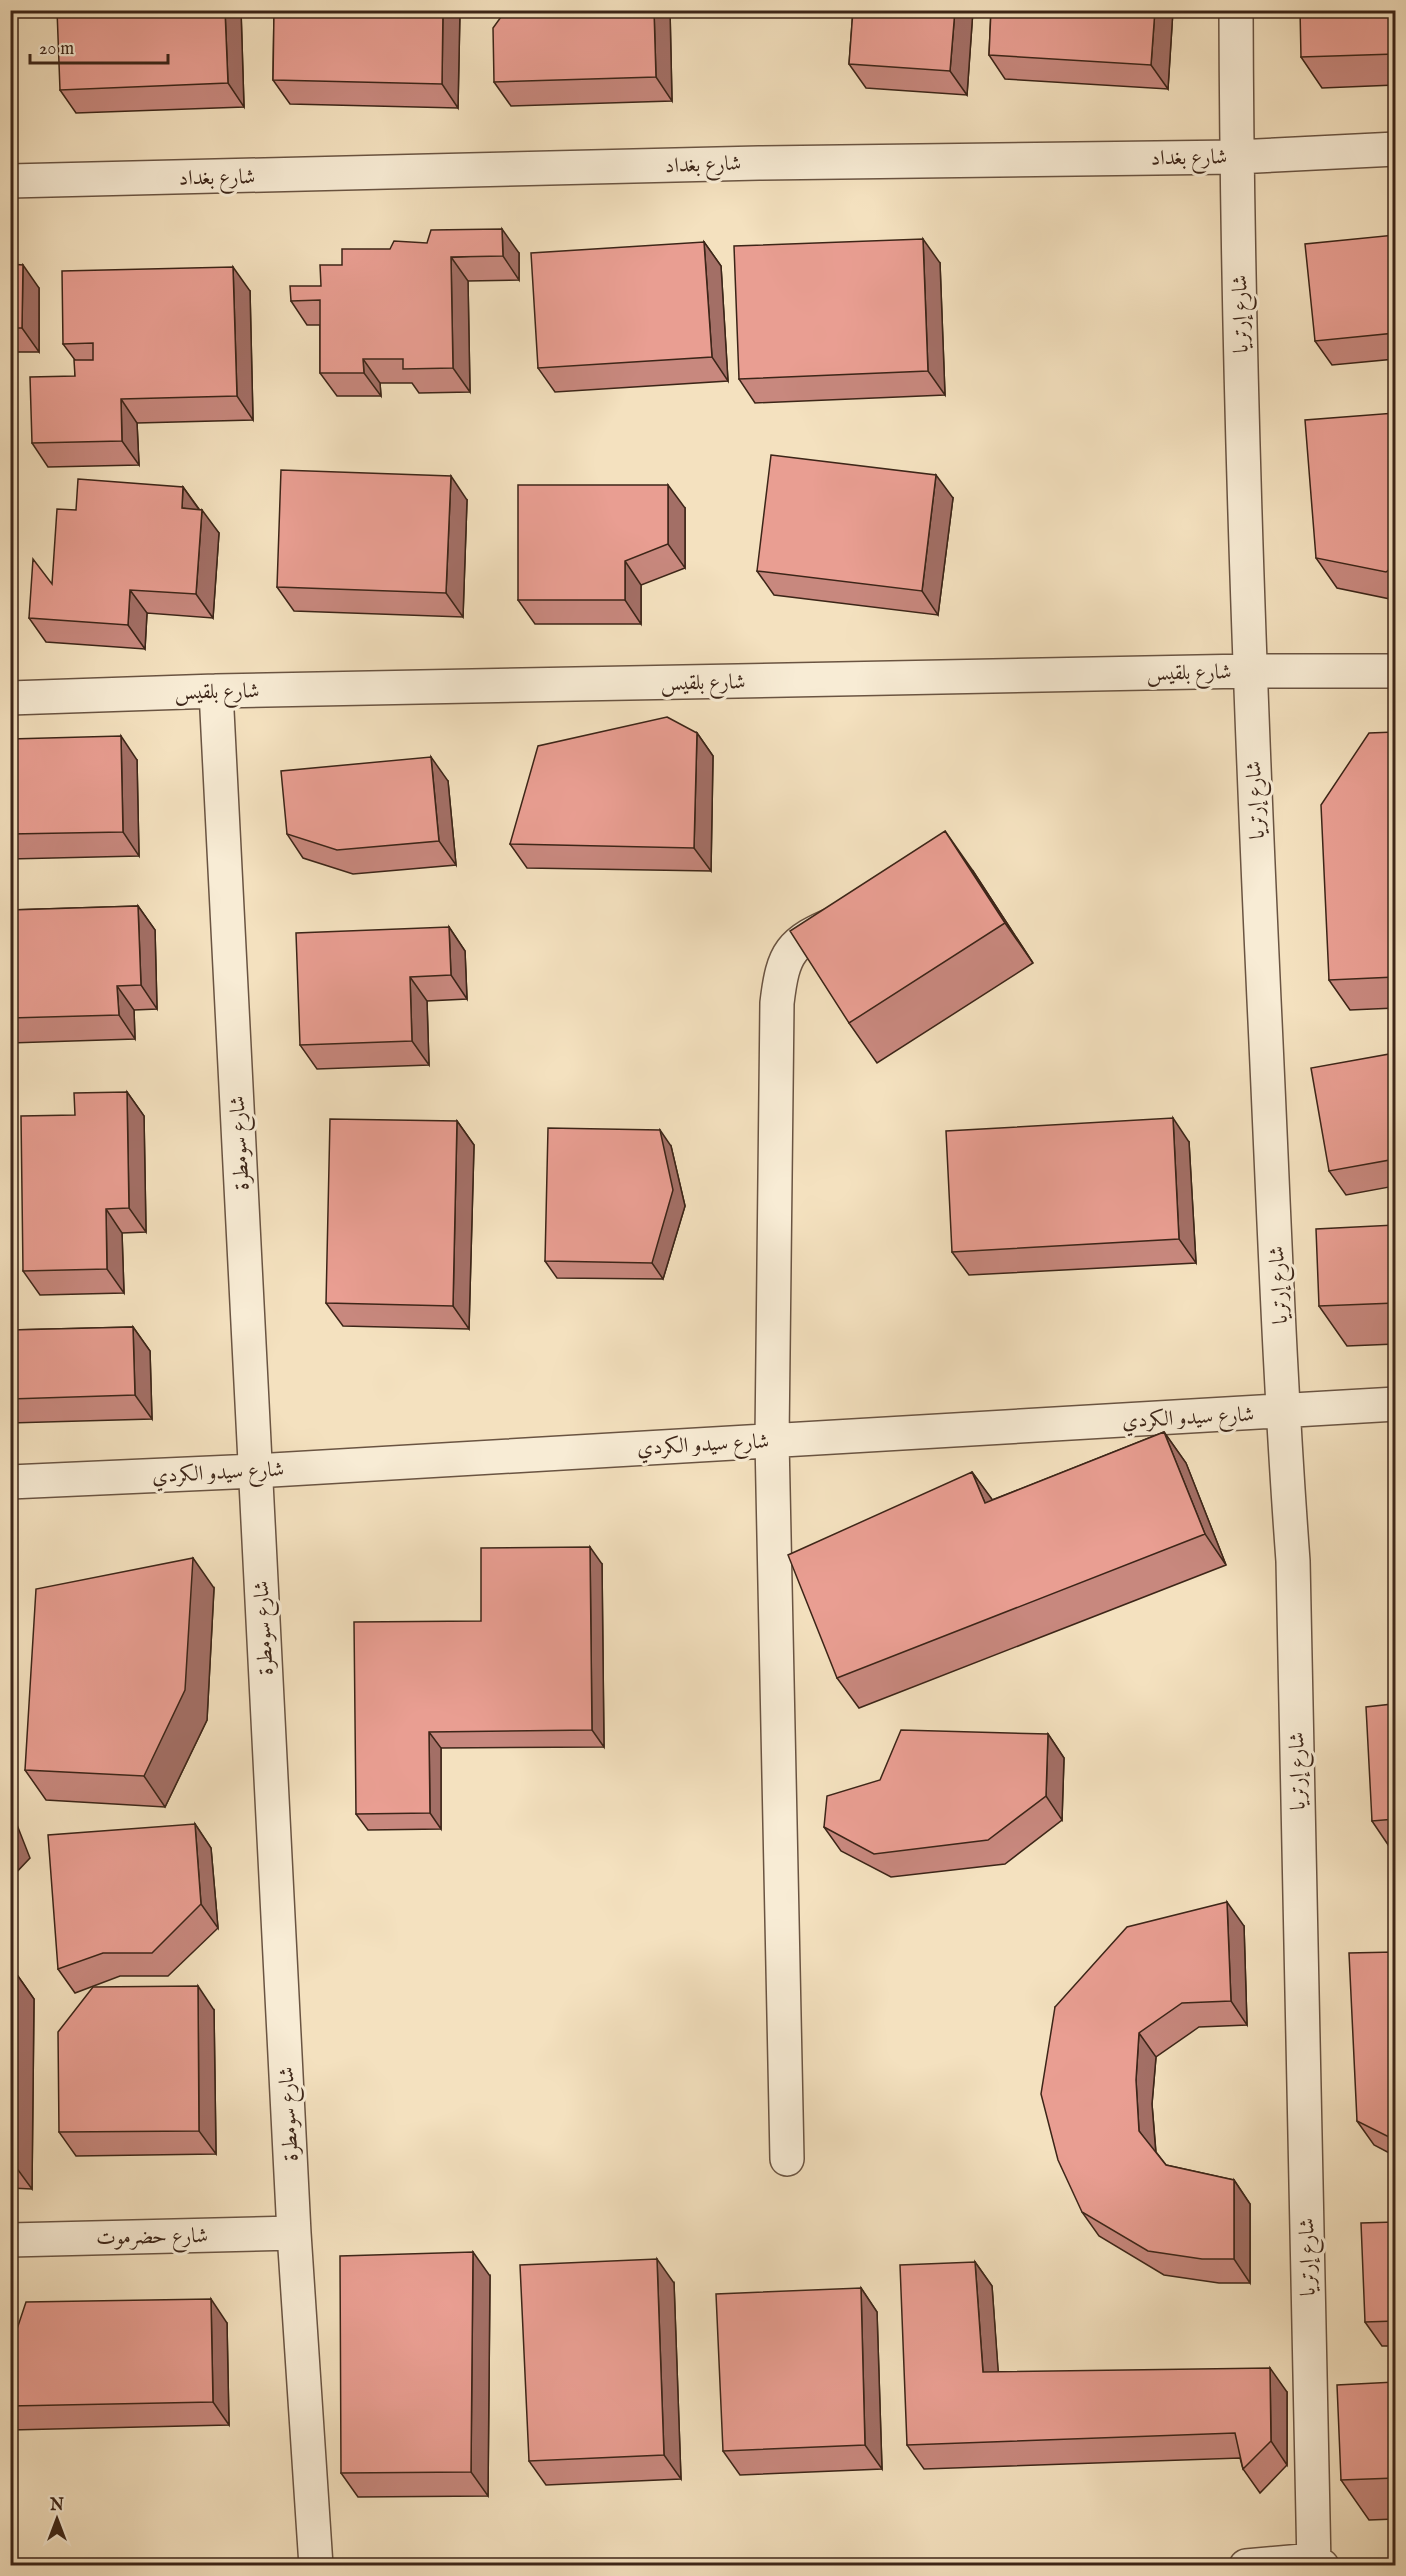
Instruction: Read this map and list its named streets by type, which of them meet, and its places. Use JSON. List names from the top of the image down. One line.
{"streets":{"street":["شارع بغداد","شارع إرتريا","شارع بلقيس","شارع سومطرة","شارع سيدو الكردي","شارع حضرموت"]},"crossings":[["شارع بغداد","شارع إرتريا"],["شارع إرتريا","شارع بلقيس"],["شارع إرتريا","شارع سيدو الكردي"],["شارع بلقيس","شارع سومطرة"],["شارع سومطرة","شارع سيدو الكردي"],["شارع سومطرة","شارع حضرموت"]],"scale_bar":"20 m","north":"top"}
